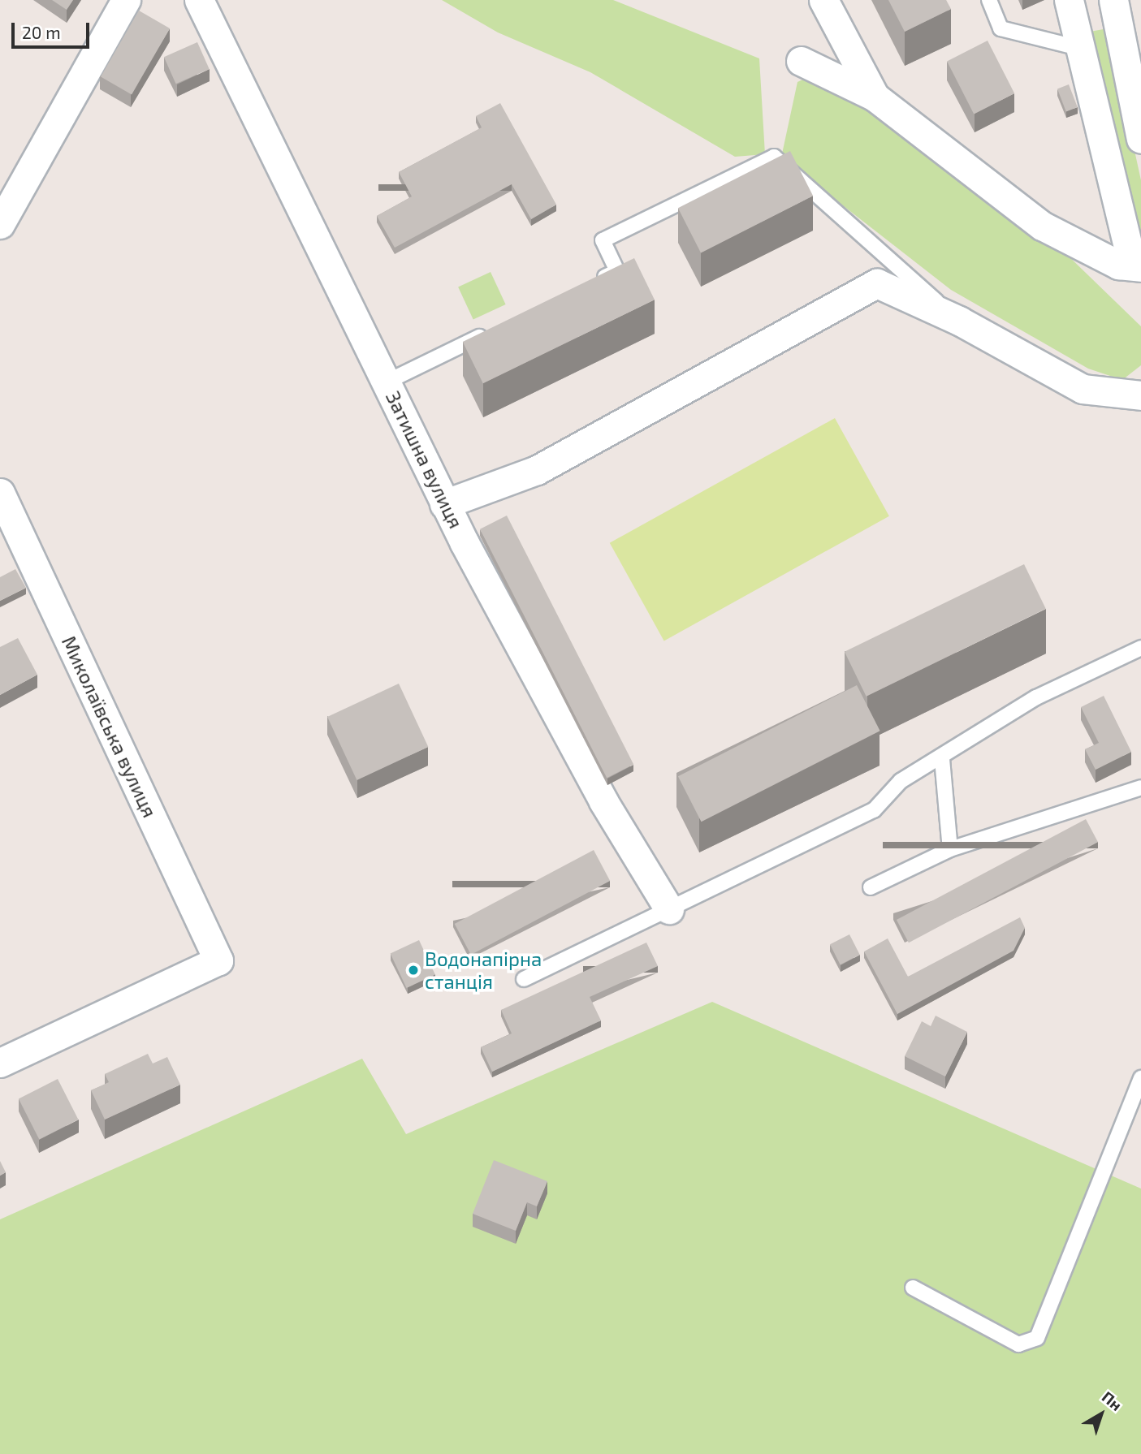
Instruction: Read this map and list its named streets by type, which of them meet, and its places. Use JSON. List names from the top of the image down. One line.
{"streets":{"street":["Затишна вулиця","Миколаївська вулиця"]},"places":["Водонапірна станція"],"scale_bar":"20 m","north":"top right"}
